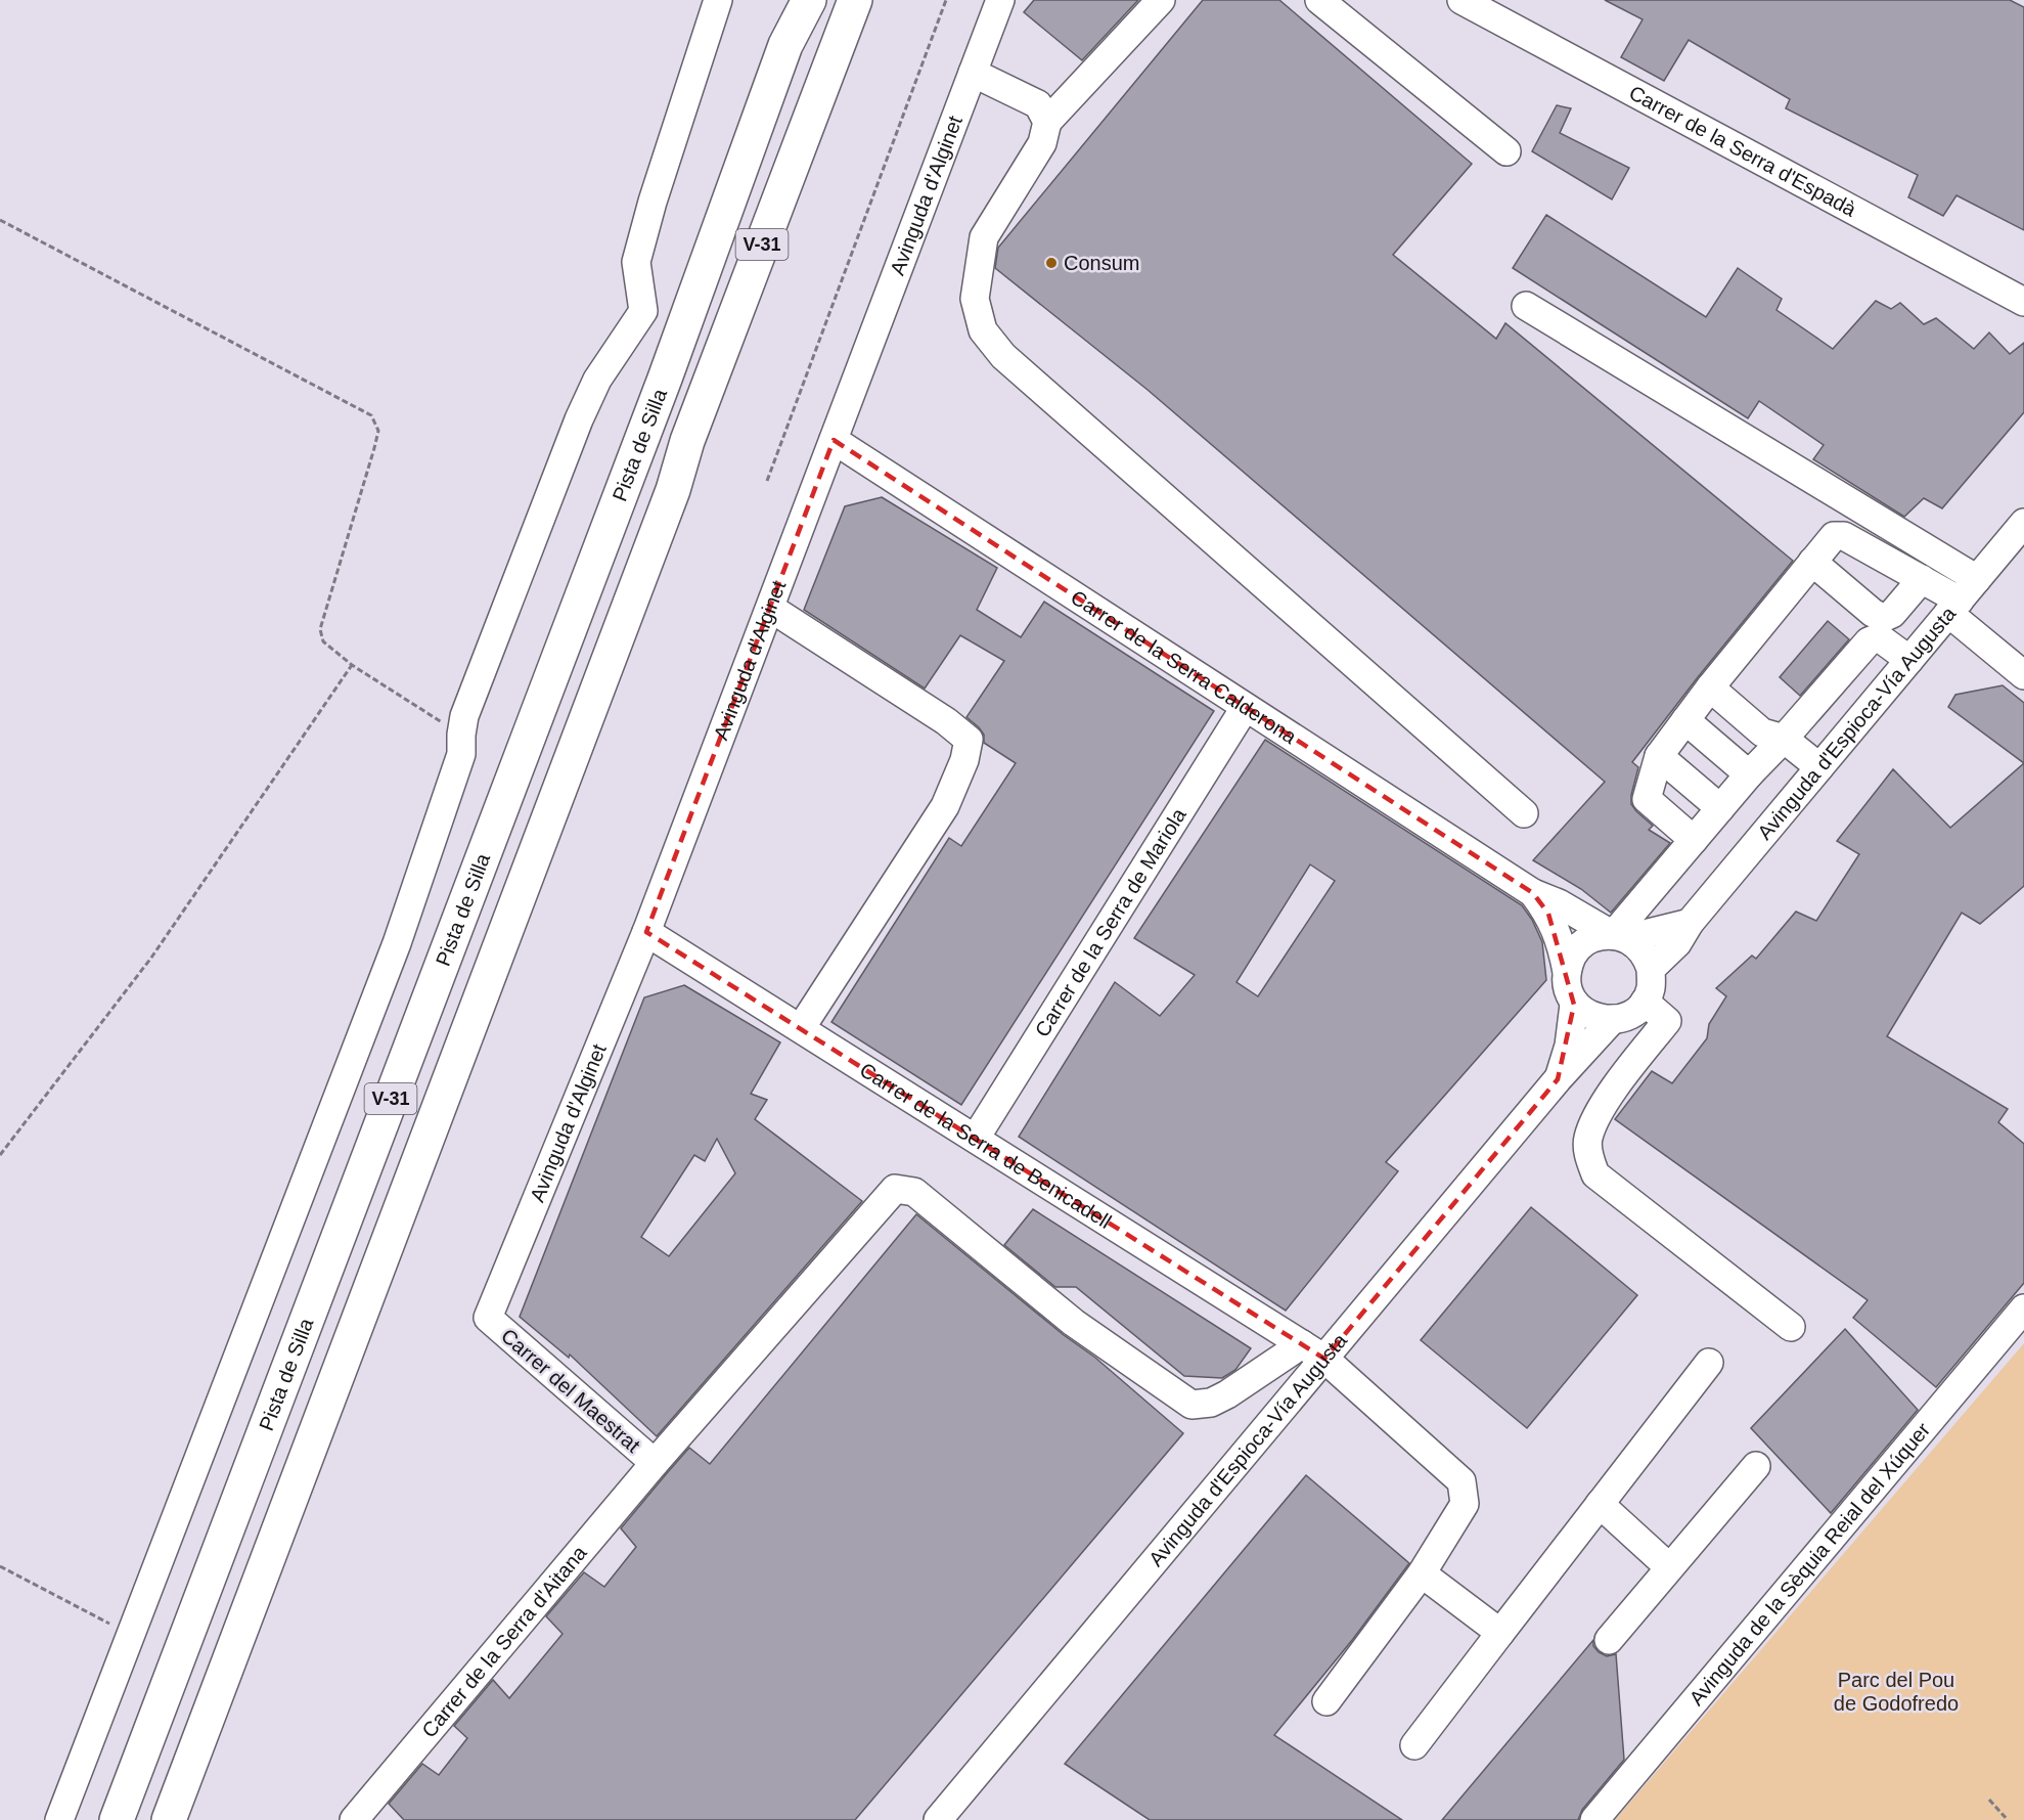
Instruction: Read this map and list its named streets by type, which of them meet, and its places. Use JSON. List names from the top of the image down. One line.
{"streets":{"highway":["V-31","Pista de Silla"],"street":["Carrer de la Serra d'Espadà","Avinguda d'Alginet","Carrer de la Serra Calderona","Avinguda d'Espioca-Vía Augusta","Carrer de la Serra de Mariola","Carrer de la Serra de Benicadell","Carrer del Maestrat","Avinguda de la Sèquia Reial del Xúquer","Carrer de la Serra d'Aitana"]},"crossings":[["Avinguda d'Alginet","Carrer de la Serra Calderona"],["Avinguda d'Alginet","Carrer de la Serra de Benicadell"],["Avinguda d'Alginet","Carrer del Maestrat"],["Carrer de la Serra Calderona","Avinguda d'Espioca-Vía Augusta"],["Carrer de la Serra Calderona","Carrer de la Serra de Mariola"],["Avinguda d'Espioca-Vía Augusta","Carrer de la Serra de Benicadell"],["Avinguda d'Espioca-Vía Augusta","Carrer de la Serra d'Aitana"],["Carrer de la Serra de Mariola","Carrer de la Serra de Benicadell"],["Carrer de la Serra de Benicadell","Carrer de la Serra d'Aitana"],["Carrer del Maestrat","Carrer de la Serra d'Aitana"]],"parks":["Parc del Pou de Godofredo"],"places":["Consum"]}
